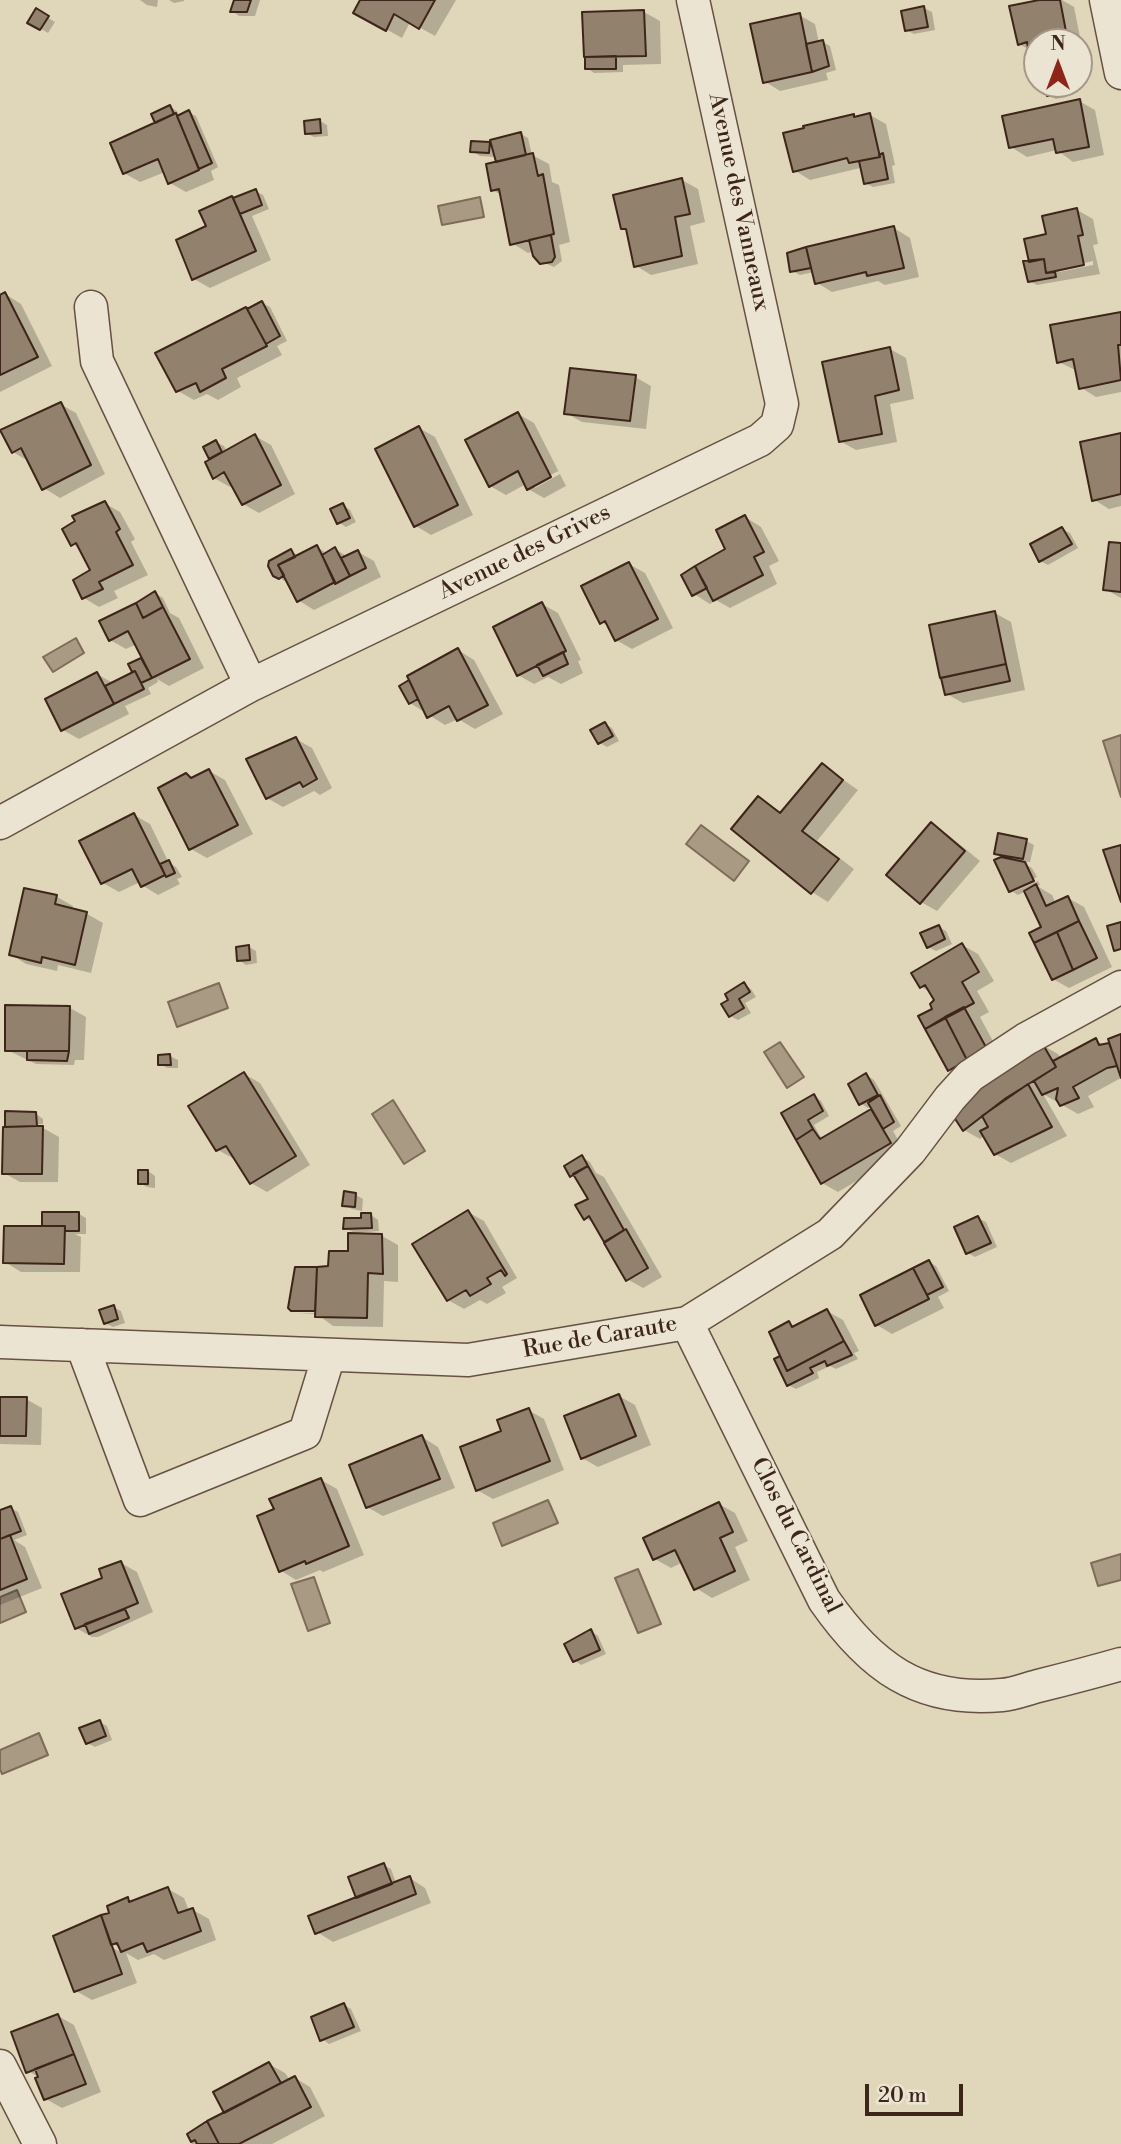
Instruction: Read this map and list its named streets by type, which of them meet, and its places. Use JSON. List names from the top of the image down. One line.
{"streets":{"street":["Avenue des Vanneaux","Avenue des Grives","Rue de Caraute","Clos du Cardinal"]},"crossings":[["Avenue des Vanneaux","Avenue des Grives"],["Rue de Caraute","Clos du Cardinal"]],"scale_bar":"20 m","north":"top"}
